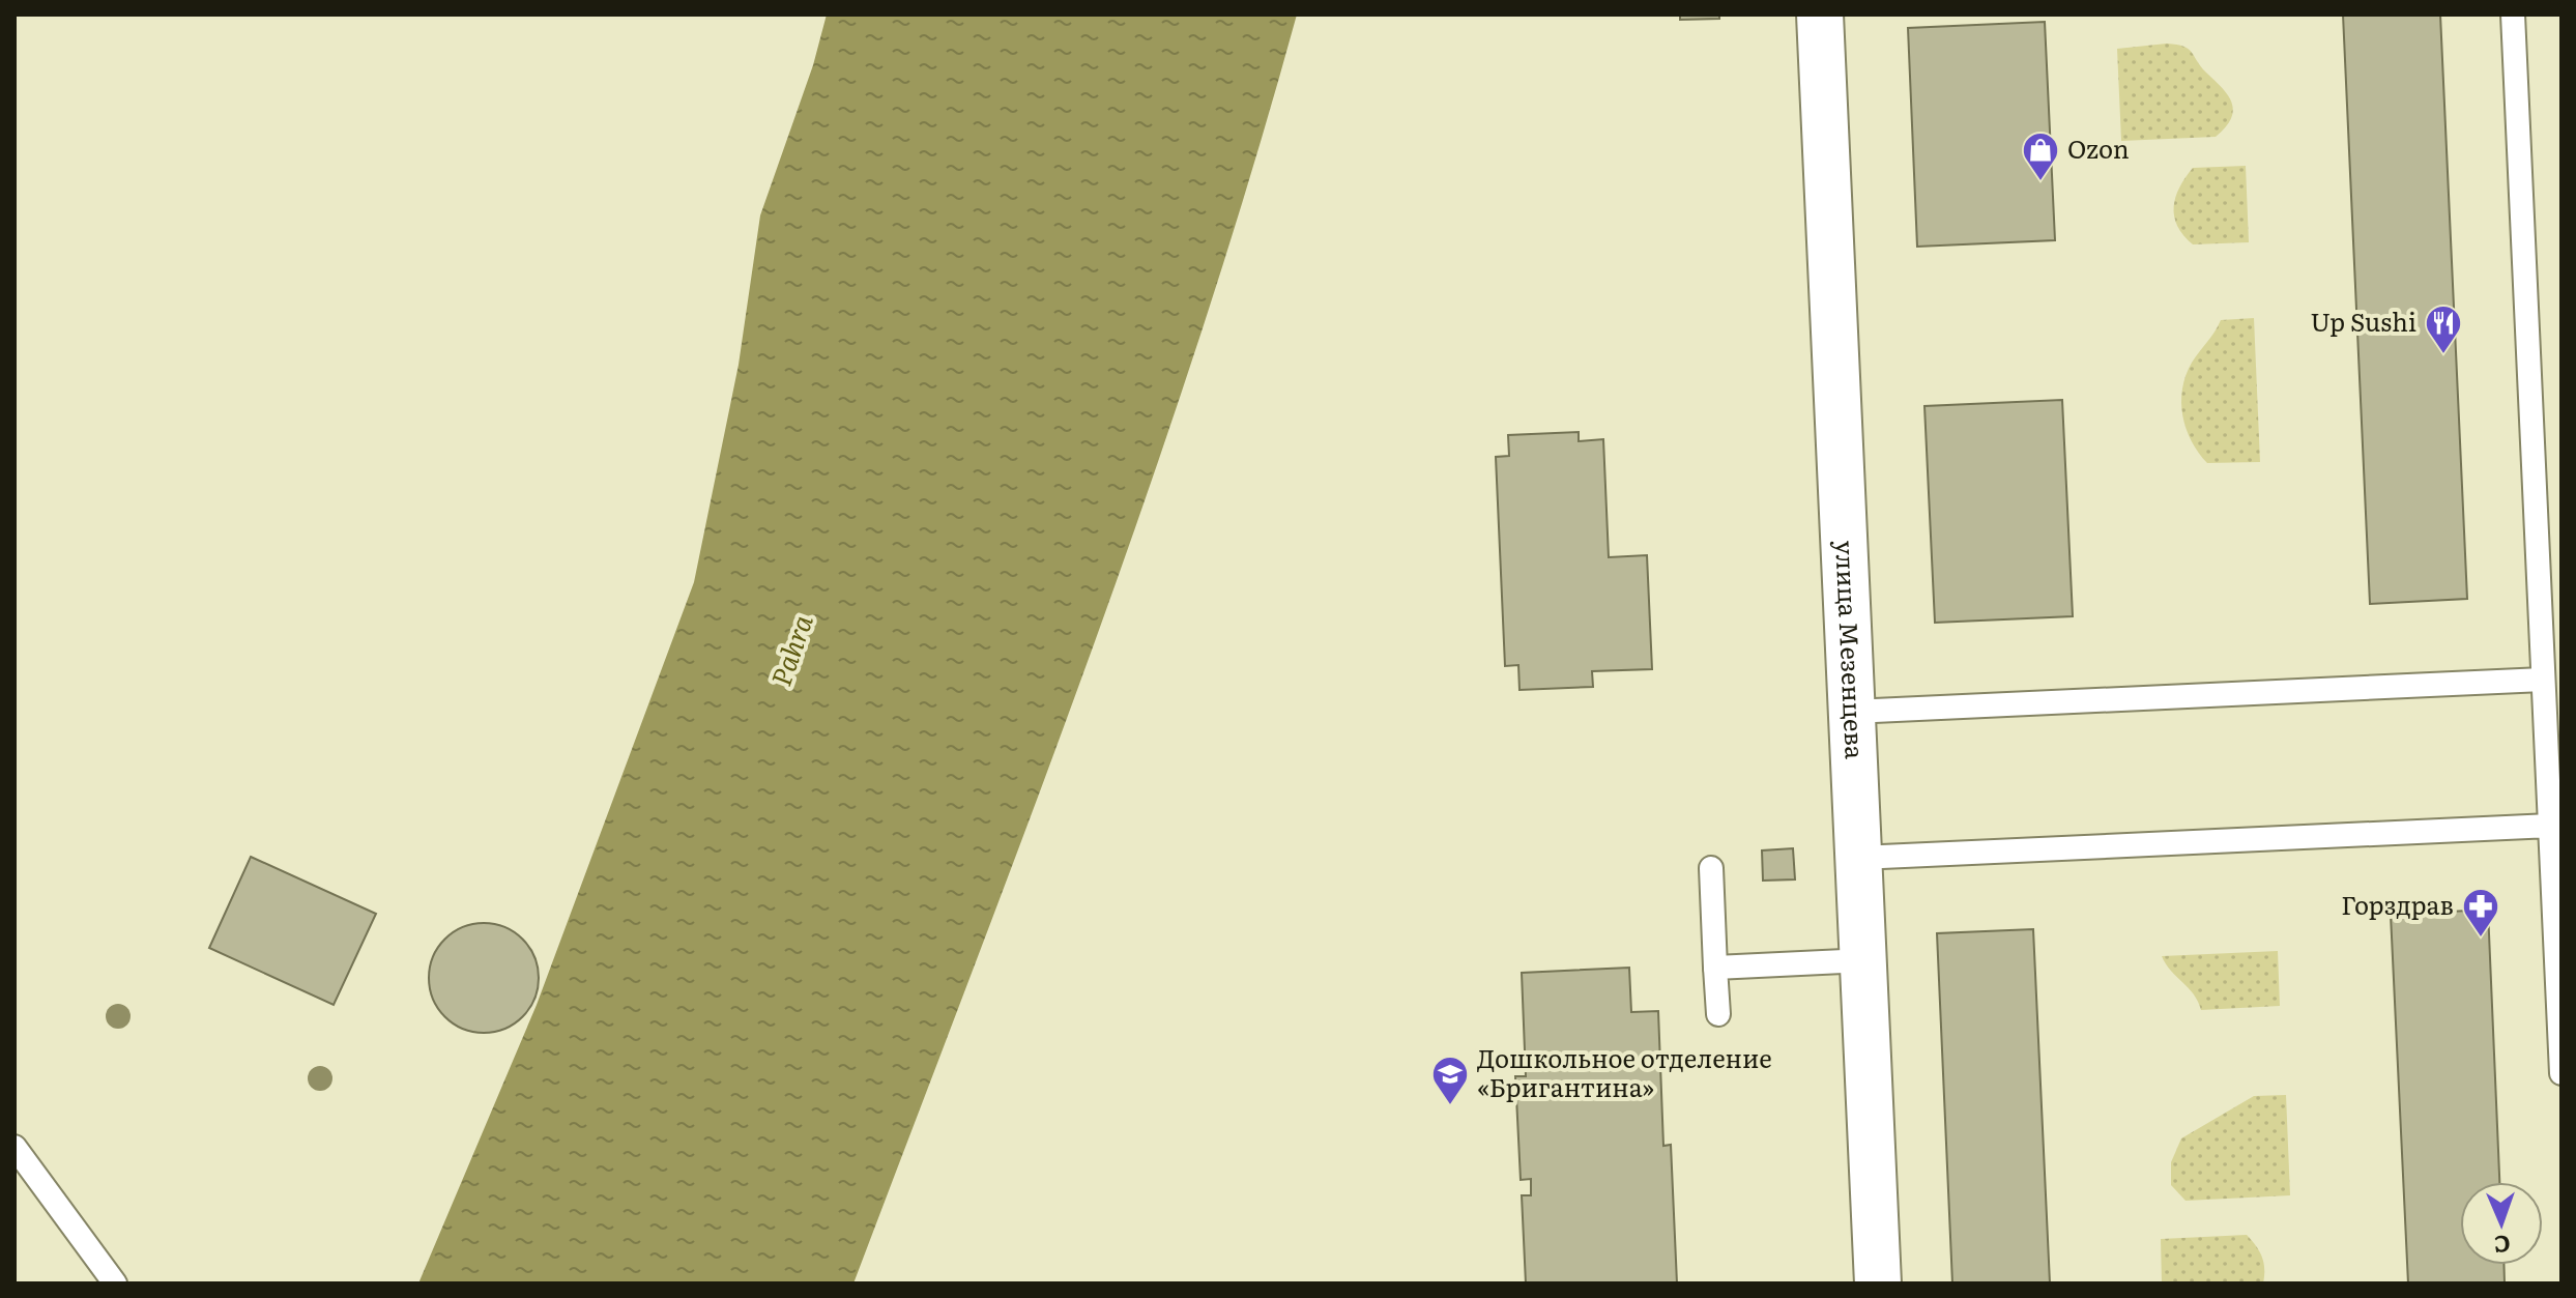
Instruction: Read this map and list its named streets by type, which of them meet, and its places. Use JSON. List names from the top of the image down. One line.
{"streets":{"street":["улица Мезенцева"]},"water":["Pahra"],"places":{"shop":["Ozon"],"restaurant":["Up Sushi"],"pharmacy":["Горздрав"],"school or university":["Дошкольное отделение «Бригантина»"]},"north":"bottom"}
